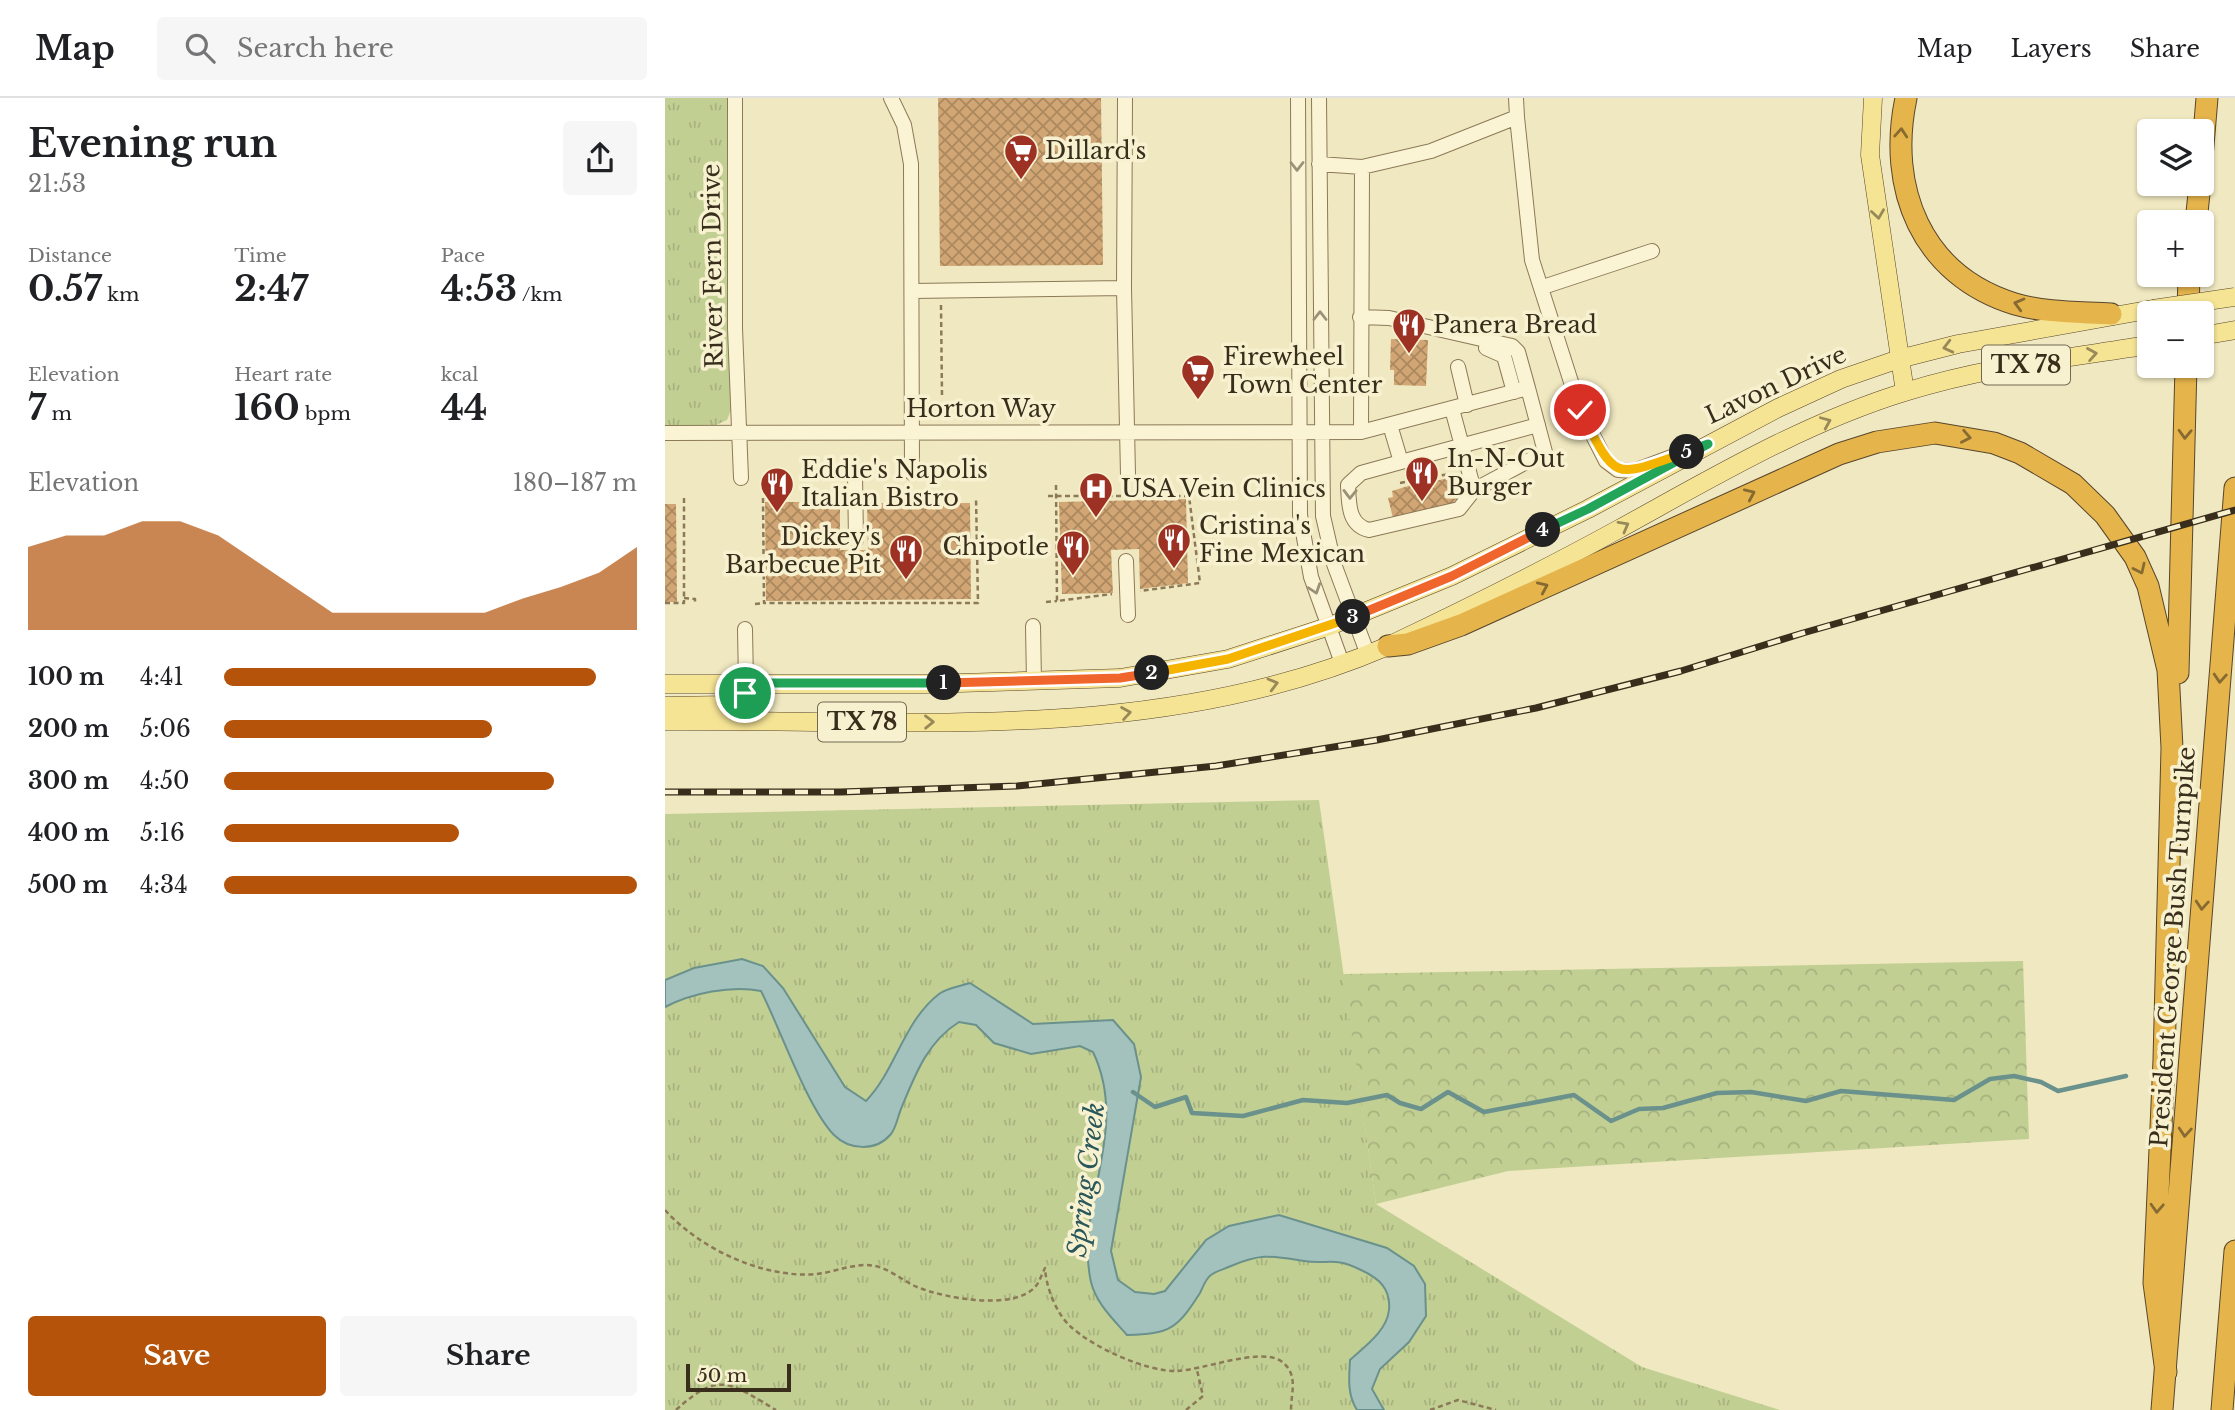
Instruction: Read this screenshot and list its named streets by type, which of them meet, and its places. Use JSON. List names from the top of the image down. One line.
{"streets":{"highway":["President George Bush Turnpike"],"main road":["TX 78","Lavon Drive"],"street":["River Fern Drive","Horton Way"]},"crossings":[["River Fern Drive","Horton Way"]],"water":["Spring Creek"],"places":{"supermarket":["Dillard's","Firewheel Town Center"],"restaurant":["Panera Bread","In-N-Out Burger","Eddie's Napolis Italian Bistro","Cristina's Fine Mexican","Chipotle","Dickey's Barbecue Pit"],"hospital":["USA Vein Clinics"]},"scale_bar":"50 m","page":{"header":"Map","search":"Search here","nav":["Map","Layers","Share"],"heading":["Evening run","21:53"],"map_buttons":["+","−"],"stats":[["Distance","0.57 km"],["Time","2:47"],["Pace","4:53 /km"],["Elevation","7 m"],["Heart rate","160 bpm"],["kcal","44"]],"pins":["5","4","3","2","1"],"chart":["Elevation","180–187 m"],"list":[{"name":"100 m","note":"4:41"},{"name":"200 m","note":"5:06"},{"name":"300 m","note":"4:50"},{"name":"400 m","note":"5:16"},{"name":"500 m","note":"4:34"}],"buttons":["Save","Share"],"scale":"50 m"}}
